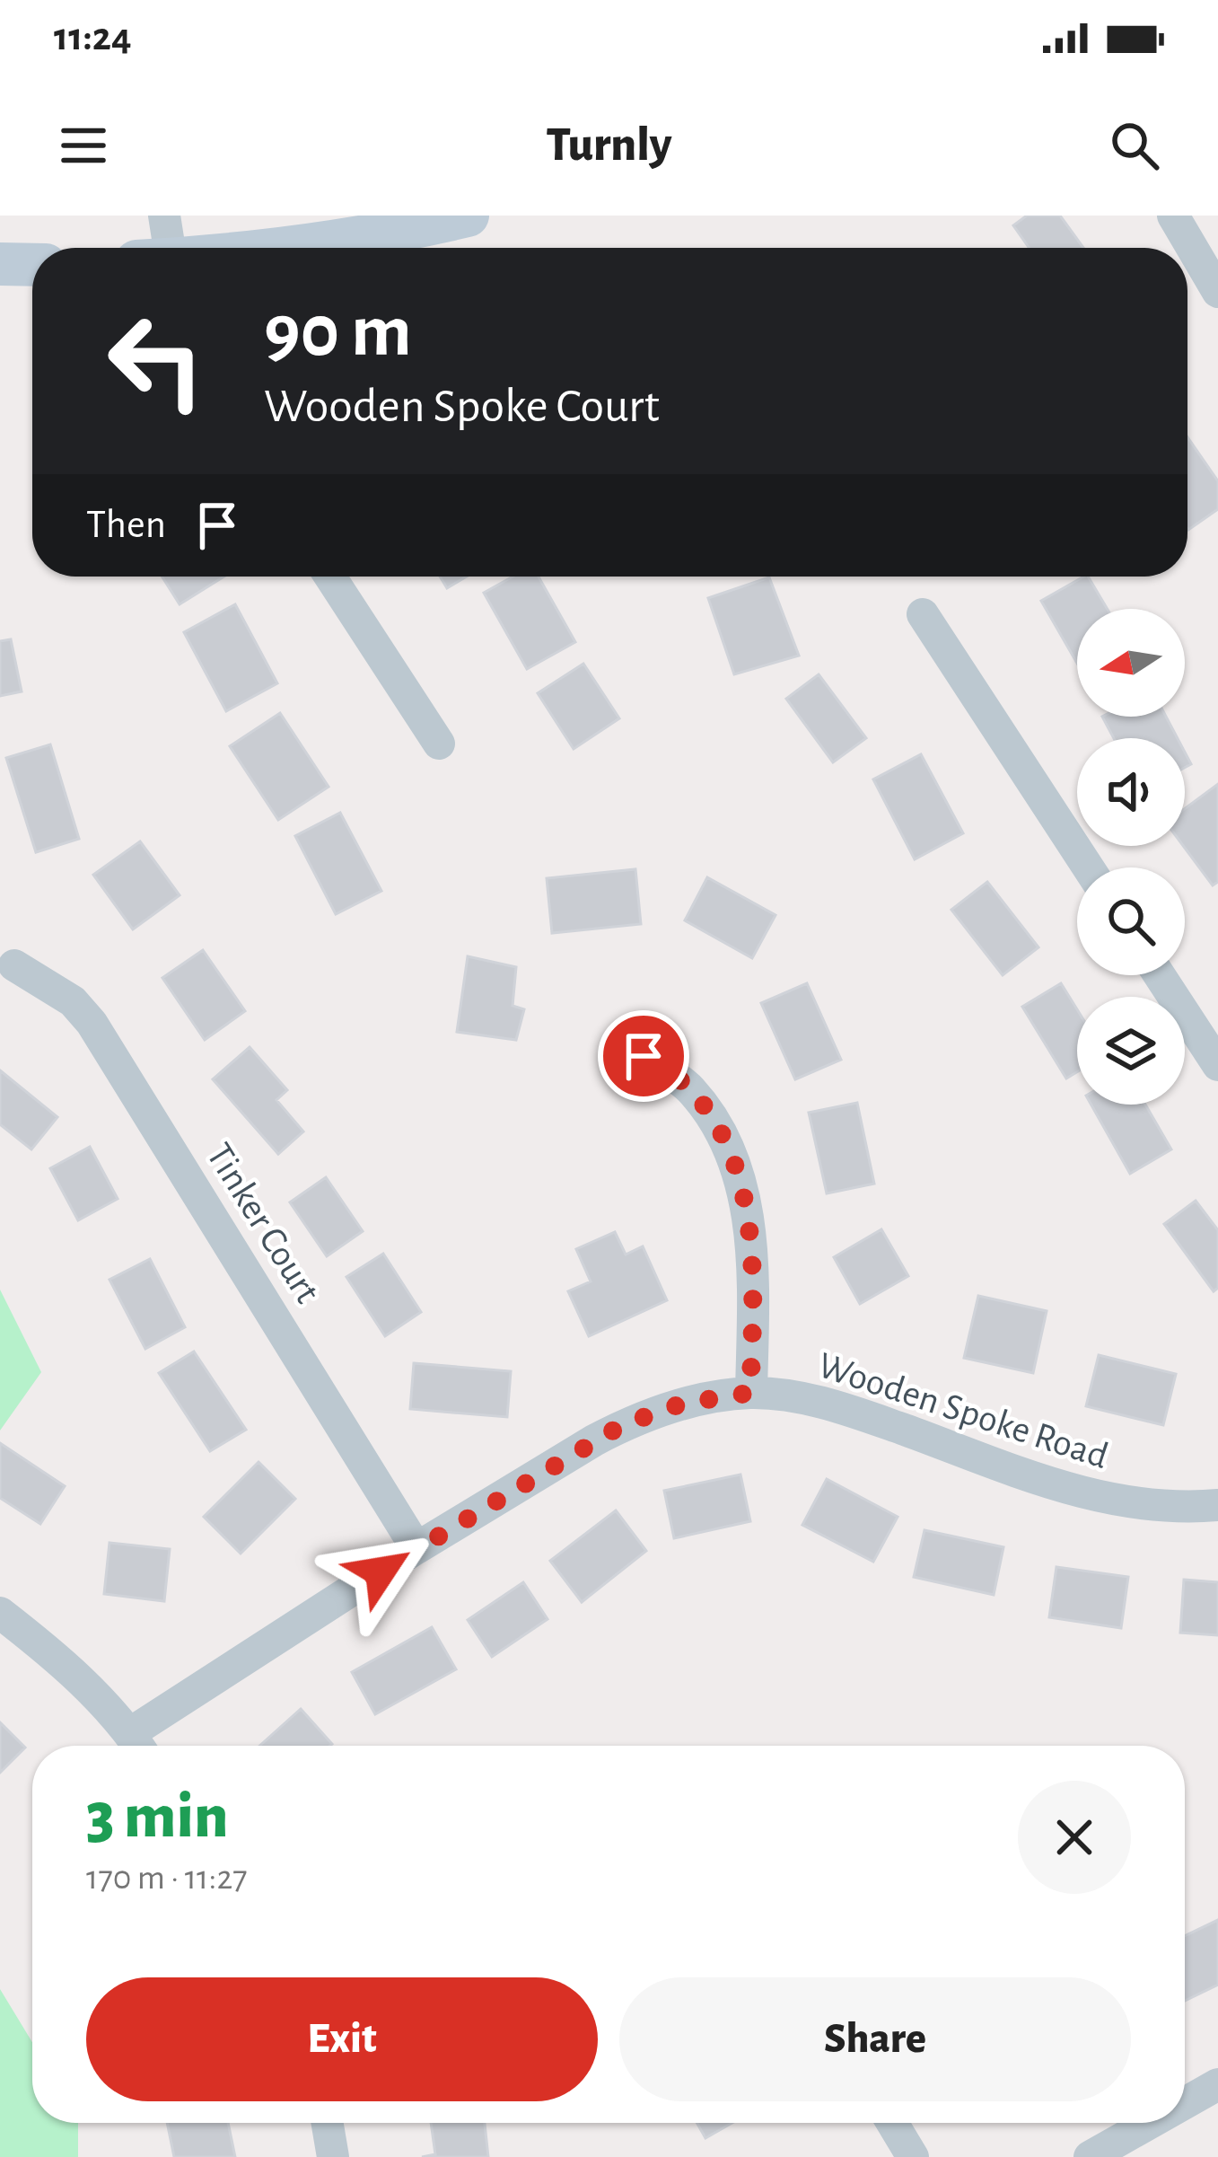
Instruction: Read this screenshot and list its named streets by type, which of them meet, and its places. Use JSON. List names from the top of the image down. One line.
{"streets":{"street":["Tinker Court","Wooden Spoke Road"]},"crossings":[["Tinker Court","Wooden Spoke Road"]],"north":"left","page":{"status":"11:24","header":"Turnly","turn":["90 m","Wooden Spoke Court"],"then":"Then","heading":["3 min","170 m · 11:27"],"buttons":["Exit","Share"]}}
